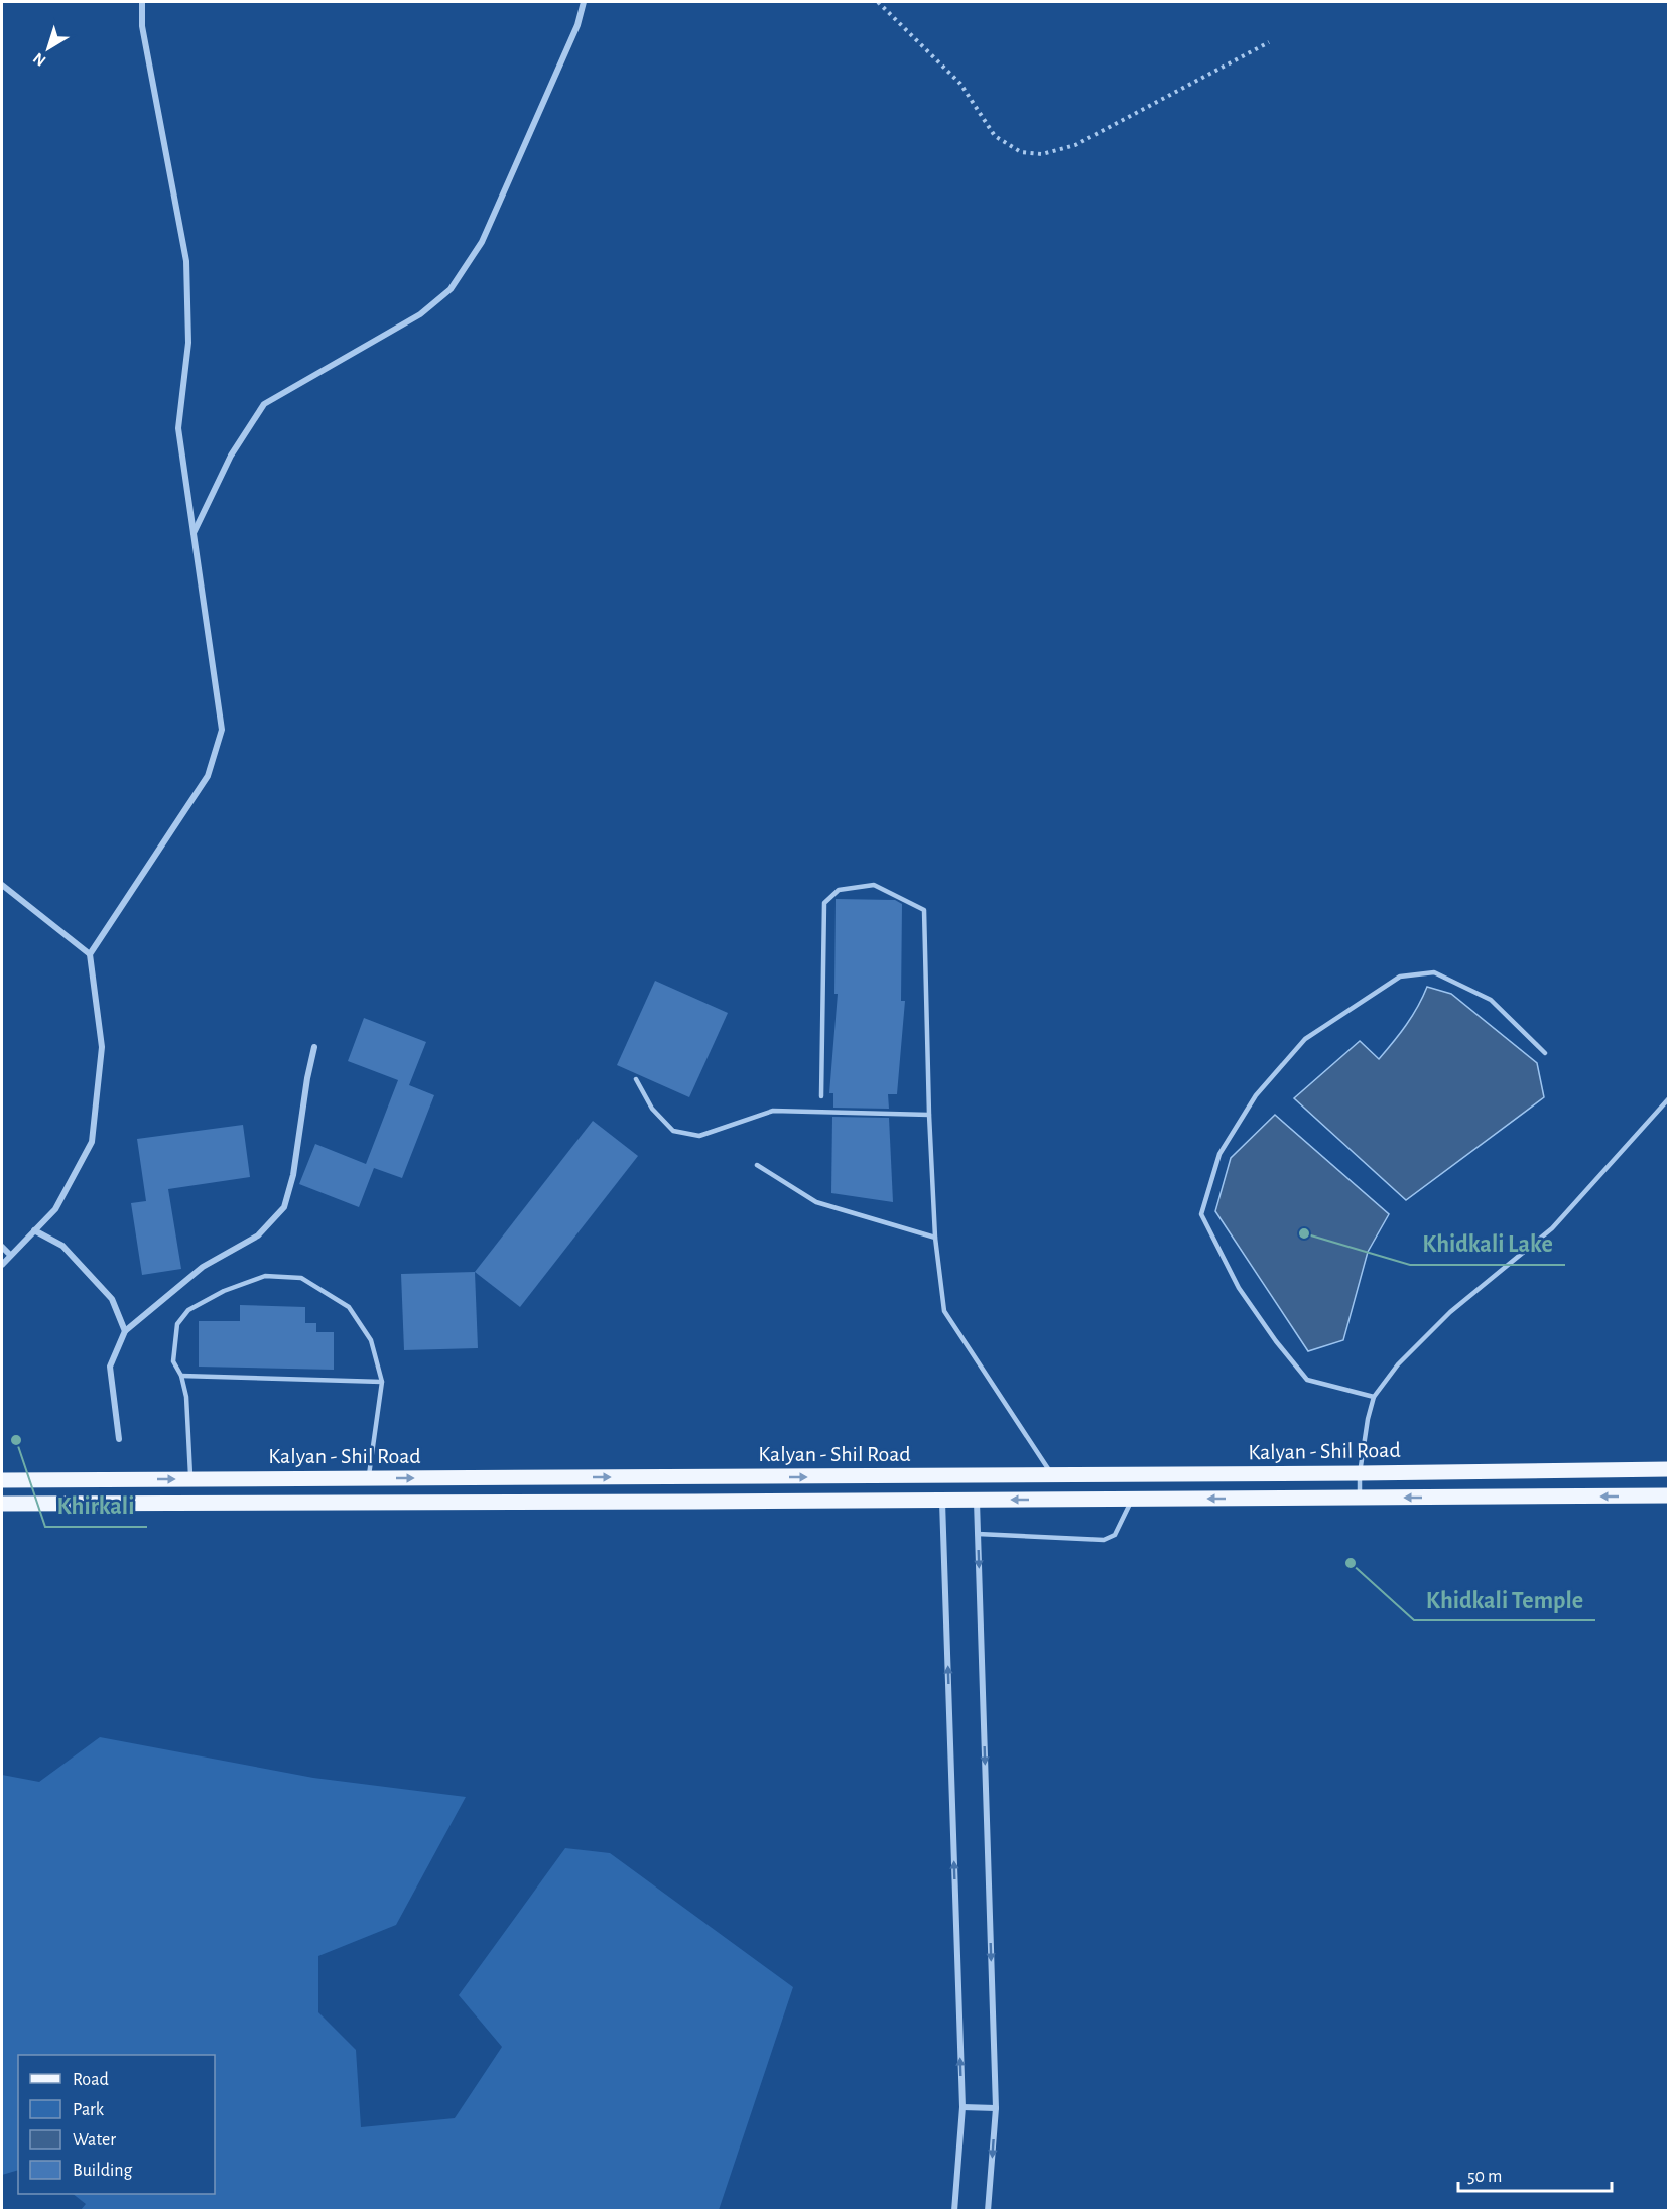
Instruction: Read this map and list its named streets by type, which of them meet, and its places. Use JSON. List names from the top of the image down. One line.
{"streets":{"main road":["Kalyan - Shil Road"]},"places":["Khidkali Lake","Khirkali","Khidkali Temple"],"legend":["Road","Park","Water","Building"],"scale_bar":"50 m","north":"bottom left"}
